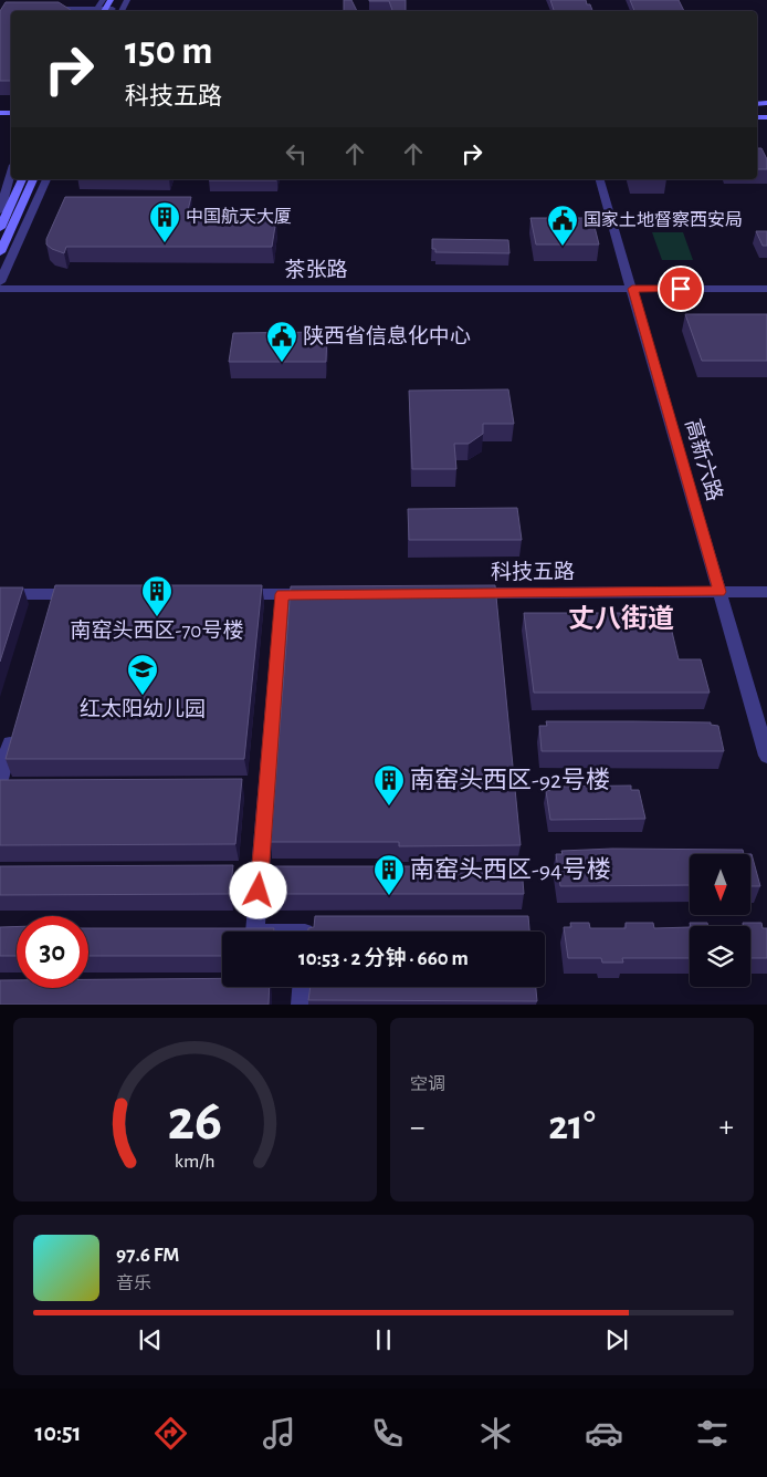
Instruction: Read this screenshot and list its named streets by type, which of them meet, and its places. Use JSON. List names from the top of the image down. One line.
{"streets":{"street":["茶张路","高新六路","科技五路"]},"crossings":[["茶张路","高新六路"],["高新六路","科技五路"]],"districts":["丈八街道"],"places":{"building":["中国航天大厦","南窑头西区-70号楼","南窑头西区-92号楼","南窑头西区-94号楼"],"public building":["国家土地督察西安局","陕西省信息化中心"],"school or university":["红太阳幼儿园"]},"north":"bottom","page":{"turn":["150 m","科技五路"],"limit":"30","trip":"10:53 · 2 分钟 · 660 m","tile":"空调","heat":["−","21°","+"],"song":["97.6 FM","音乐"],"tabs":"10:51","gauge":["26","km/h"]}}
